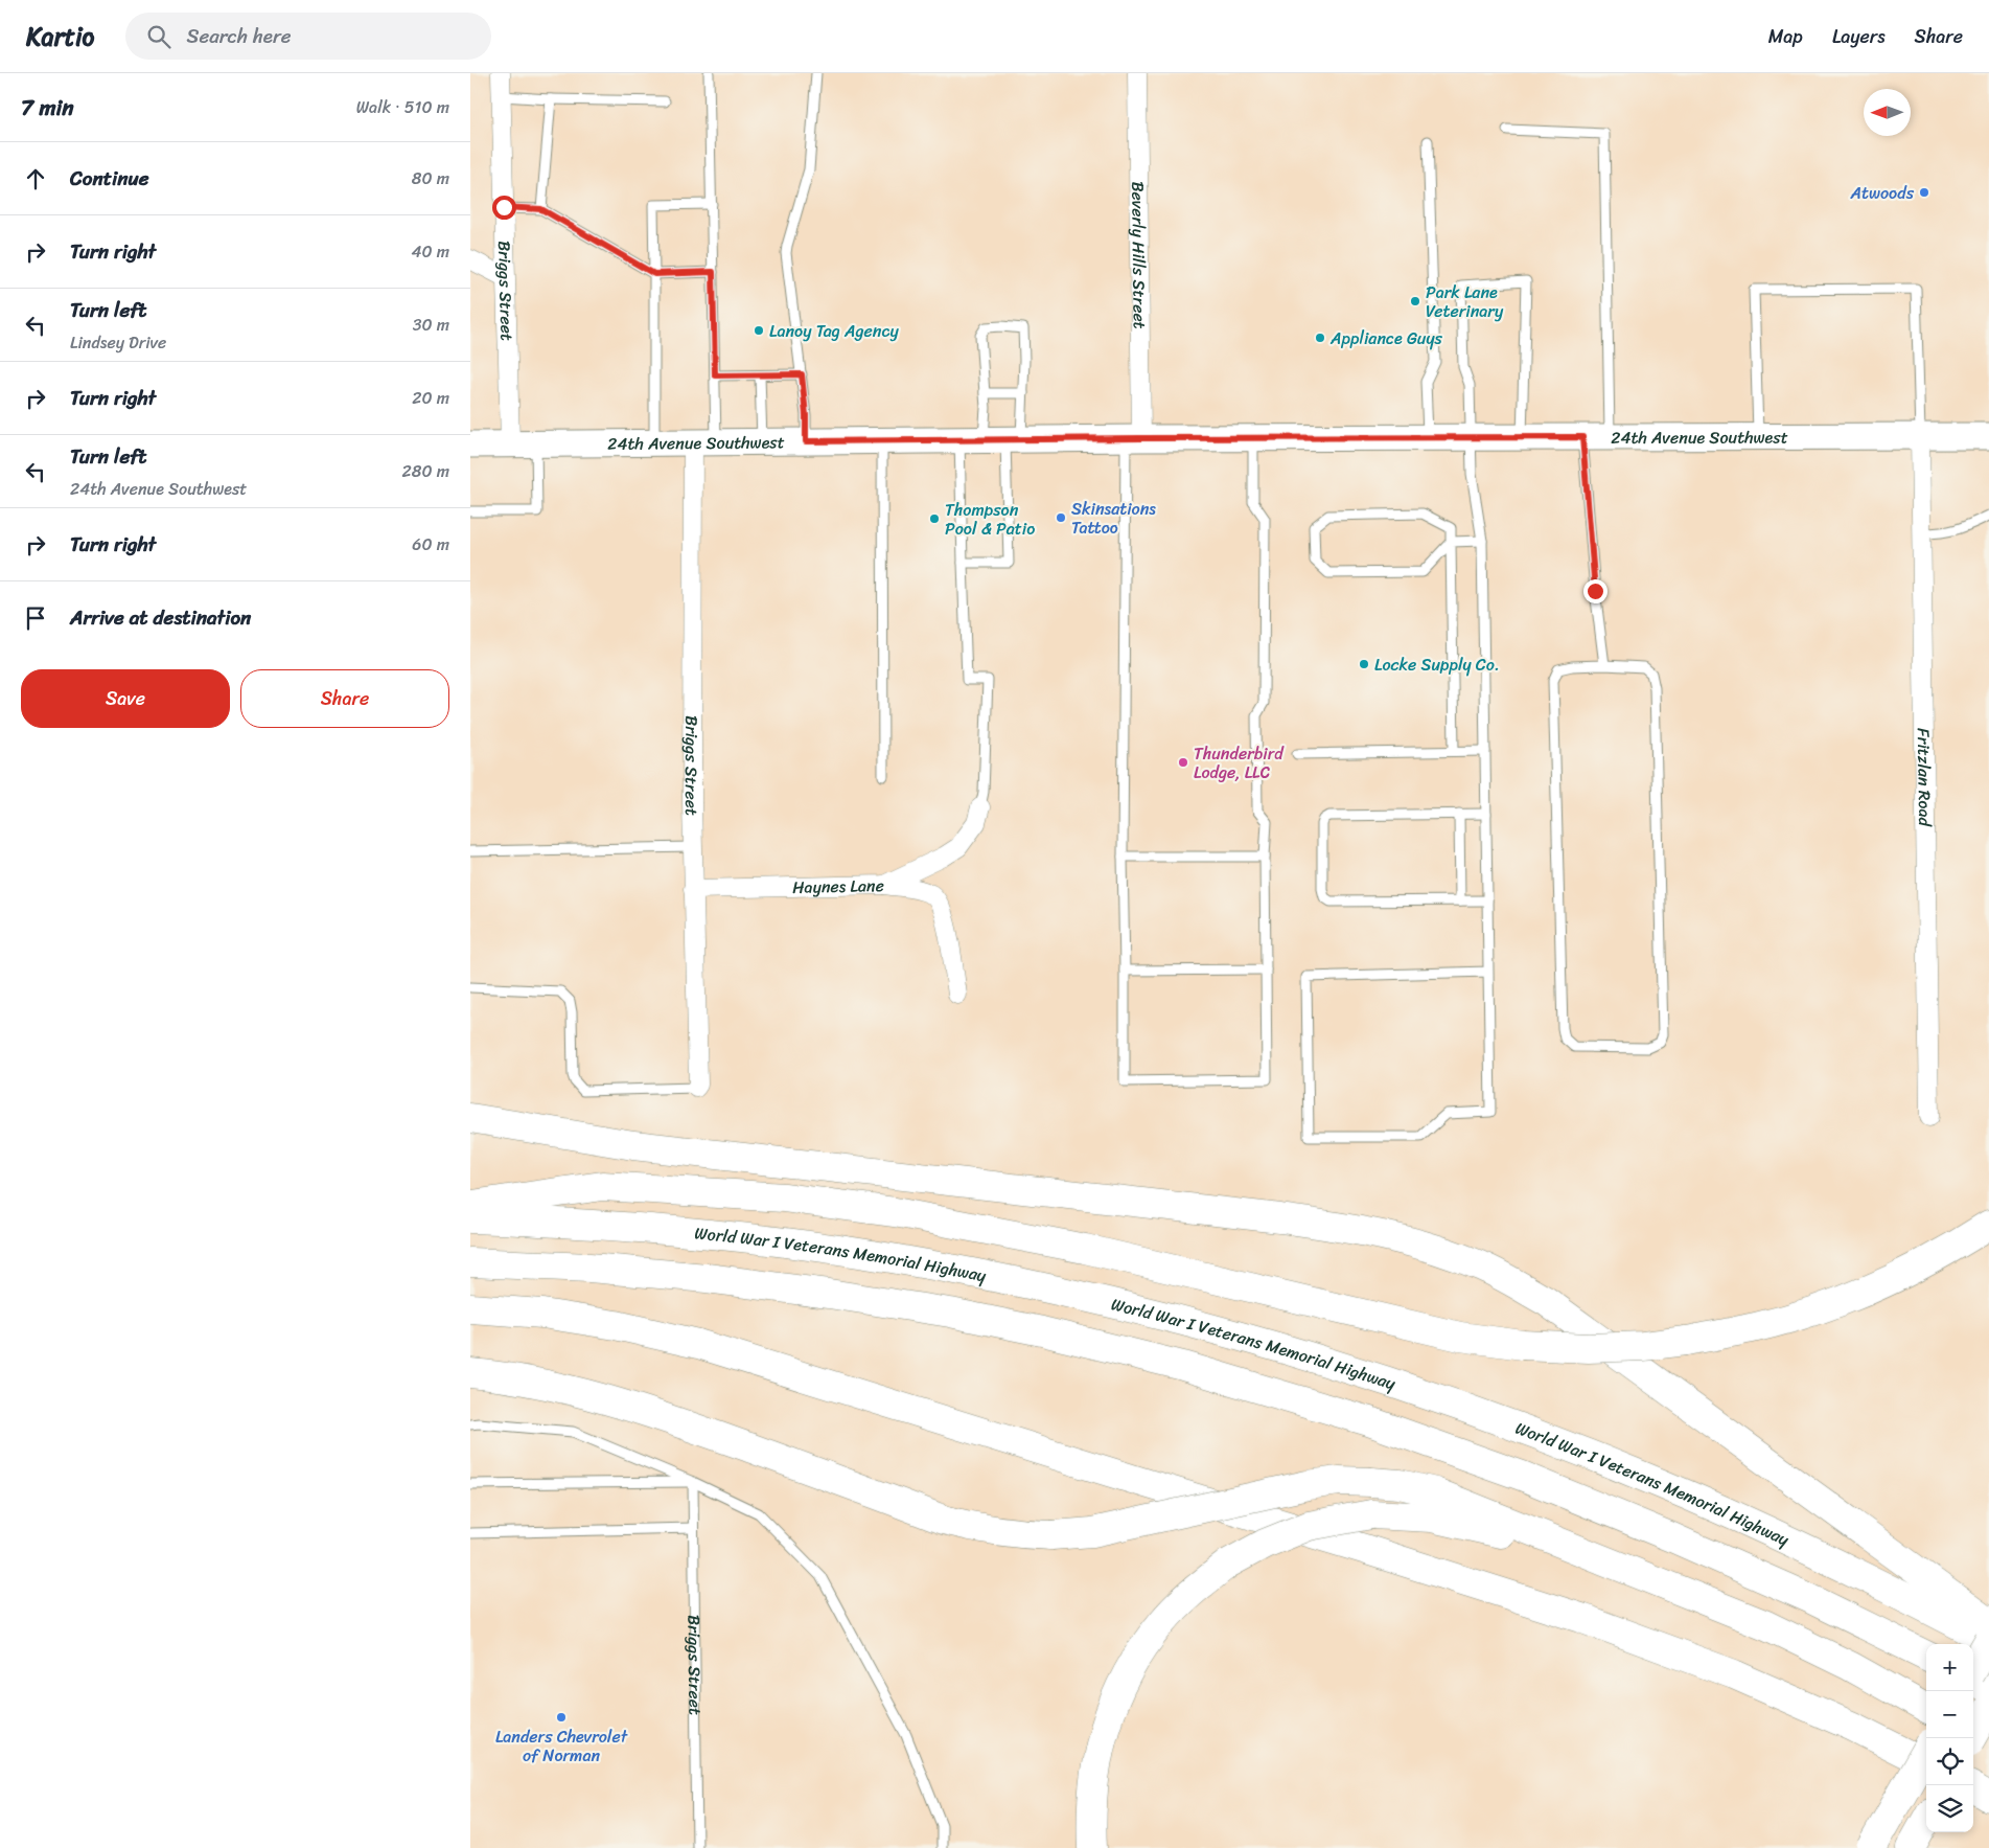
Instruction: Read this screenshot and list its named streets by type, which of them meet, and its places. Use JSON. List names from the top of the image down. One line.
{"streets":{"highway":["World War I Veterans Memorial Highway"],"main road":["24th Avenue Southwest"],"street":["Beverly Hills Street","Briggs Street","Fritzlan Road","Haynes Lane"]},"crossings":[["Beverly Hills Street","24th Avenue Southwest"],["Briggs Street","24th Avenue Southwest"],["Briggs Street","Haynes Lane"],["24th Avenue Southwest","Fritzlan Road"]],"places":["Atwoods","Park Lane Veterinary","Lanoy Tag Agency","Appliance Guys","Skinsations Tattoo","Thompson Pool & Patio","Locke Supply Co.","Thunderbird Lodge, LLC","Landers Chevrolet of Norman"],"north":"left","page":{"header":"Kartio","search":"Search here","nav":["Map","Layers","Share"],"heading":["7 min","Walk · 510 m"],"list":[["Continue","80 m"],["Turn right","40 m"],["Turn left","Lindsey Drive","30 m"],["Turn right","20 m"],["Turn left","24th Avenue Southwest","280 m"],["Turn right","60 m"],"Arrive at destination"],"buttons":["Save","Share"],"map_buttons":["+","−"]}}
